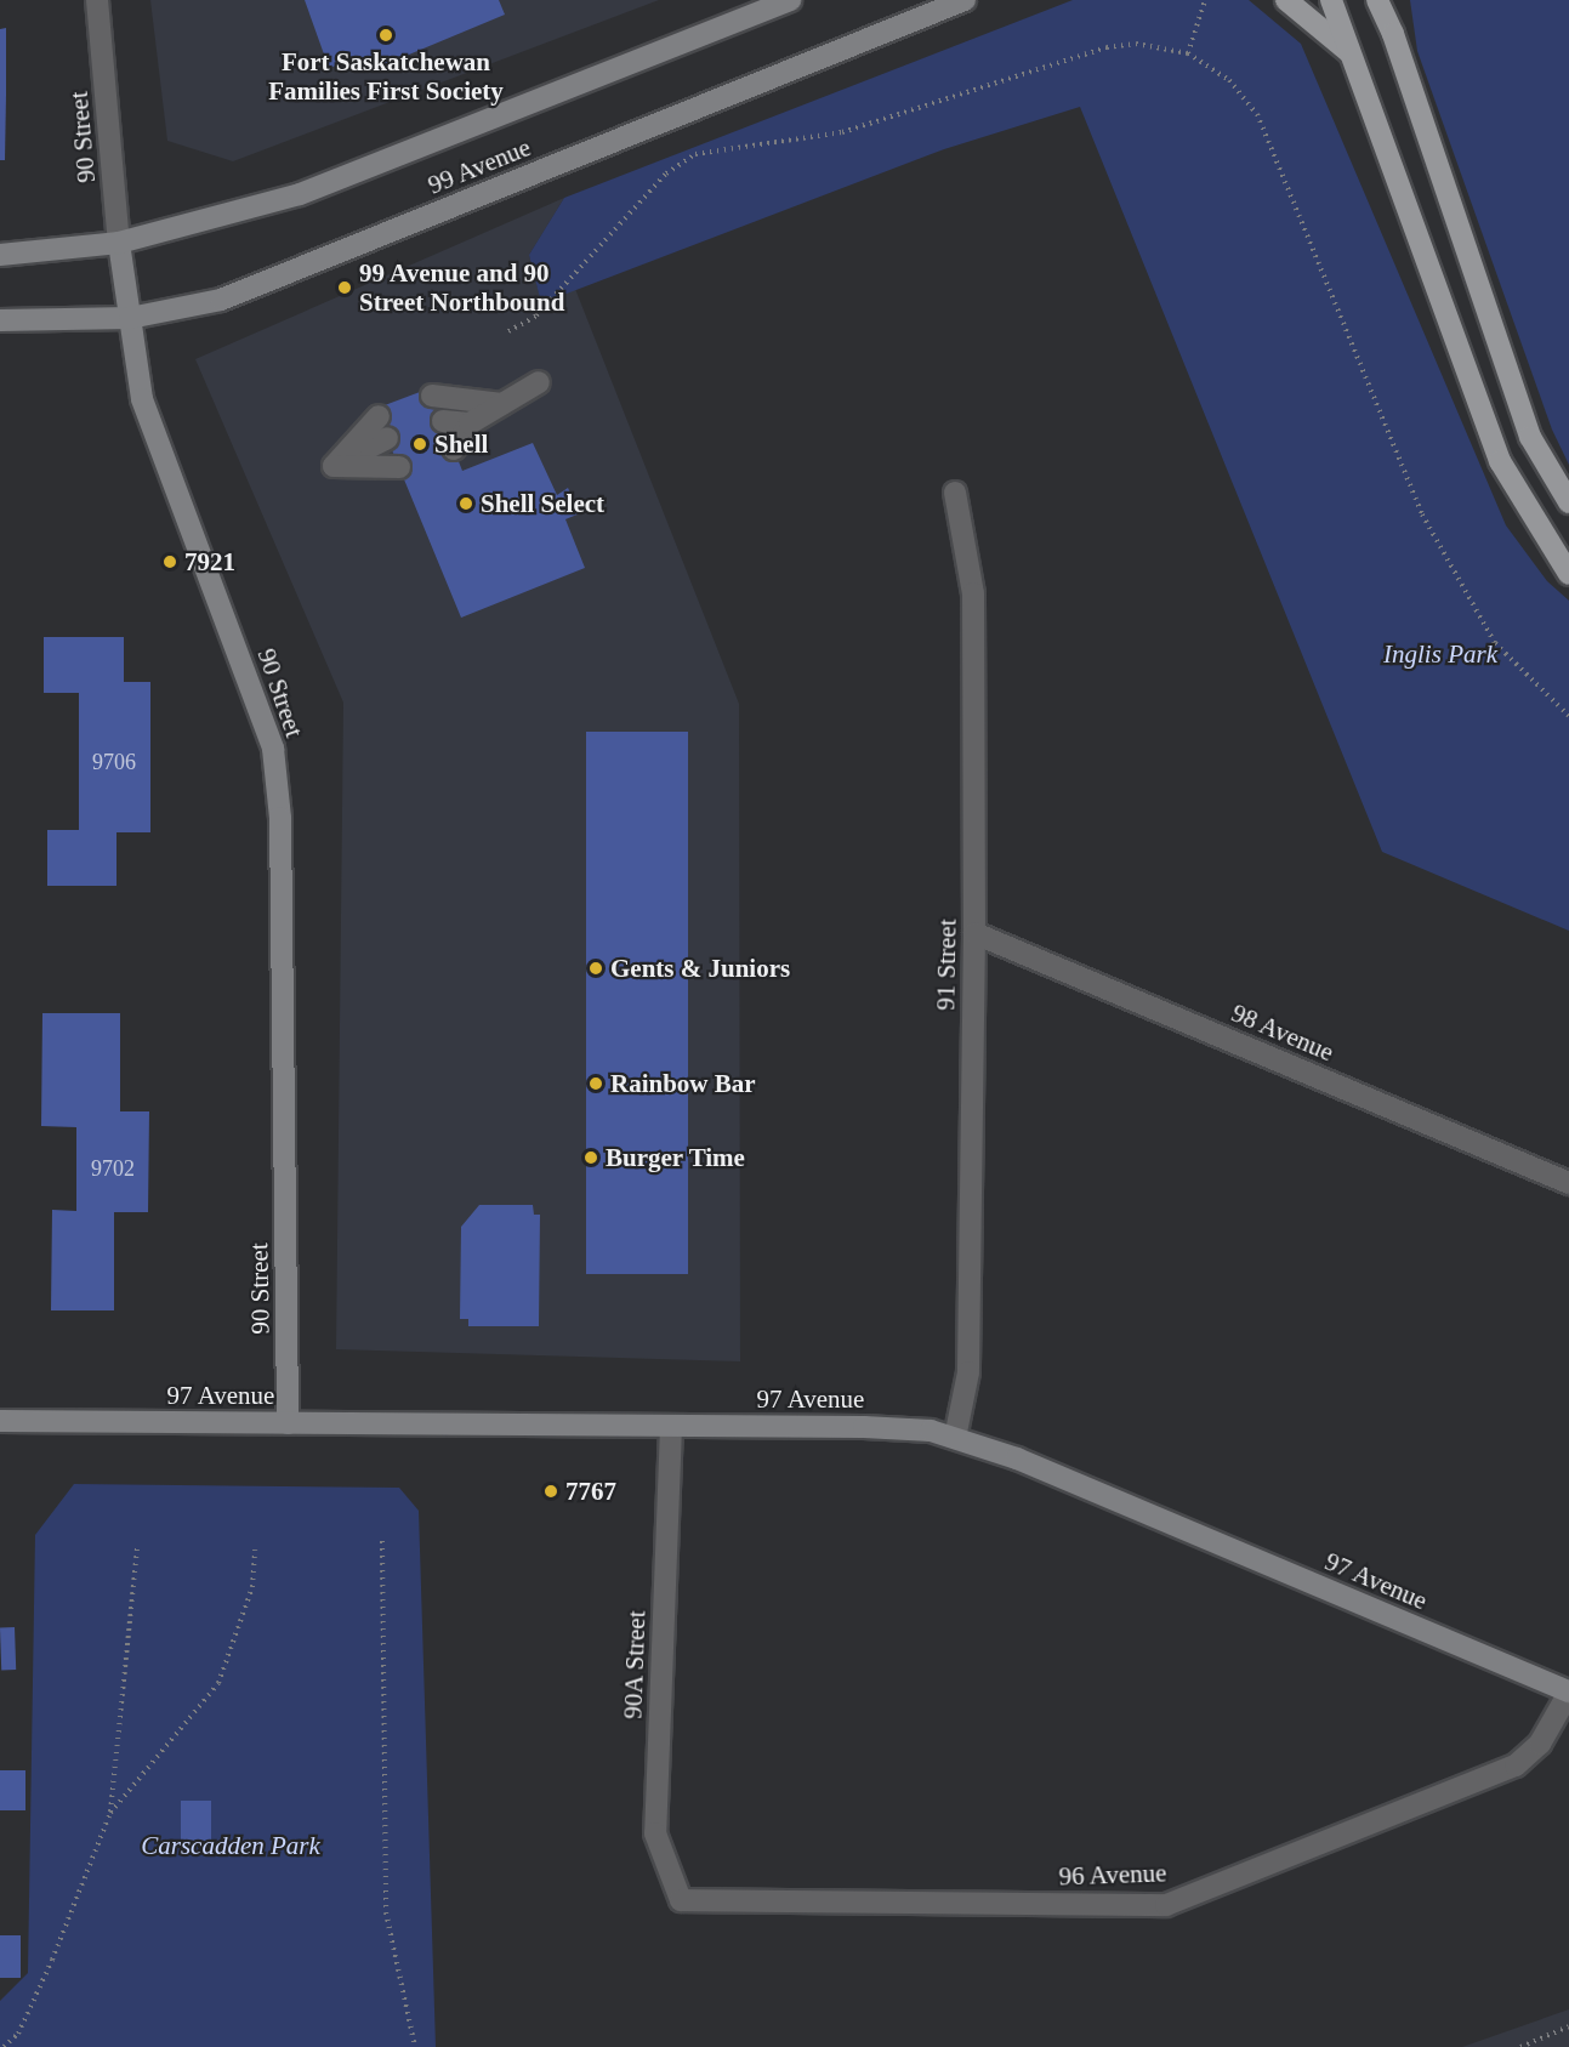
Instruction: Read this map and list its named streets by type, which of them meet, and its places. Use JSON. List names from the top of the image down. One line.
{"streets":{"street":["90 Street","99 Avenue","91 Street","98 Avenue","97 Avenue","90A Street","96 Avenue"]},"crossings":[["90 Street","99 Avenue"],["90 Street","97 Avenue"],["91 Street","98 Avenue"],["91 Street","97 Avenue"],["97 Avenue","90A Street"],["97 Avenue","96 Avenue"],["90A Street","96 Avenue"]],"parks":["Inglis Park","Carscadden Park"],"places":["Fort Saskatchewan Families First Society","99 Avenue and 90 Street Northbound","Shell","Shell Select","7921","Gents & Juniors","Rainbow Bar","Burger Time","7767"],"house_numbers":["9706","9702"]}
